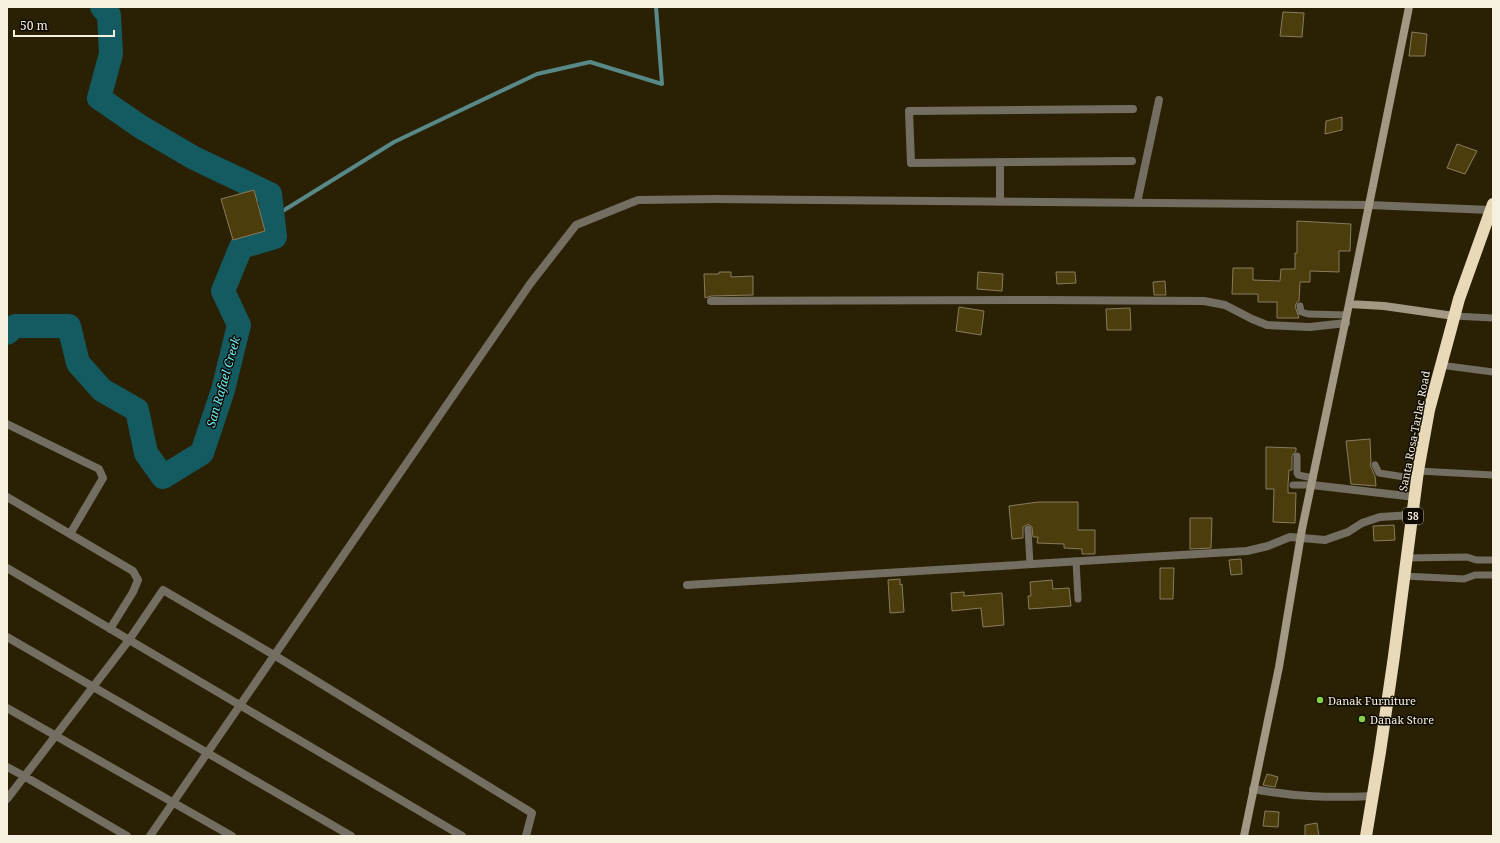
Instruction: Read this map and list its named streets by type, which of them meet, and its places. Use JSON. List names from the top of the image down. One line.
{"streets":{"highway":["Santa Rosa-Tarlac Road","58"]},"water":["San Rafael Creek"],"places":["Danak Furniture","Danak Store"],"scale_bar":"50 m"}
